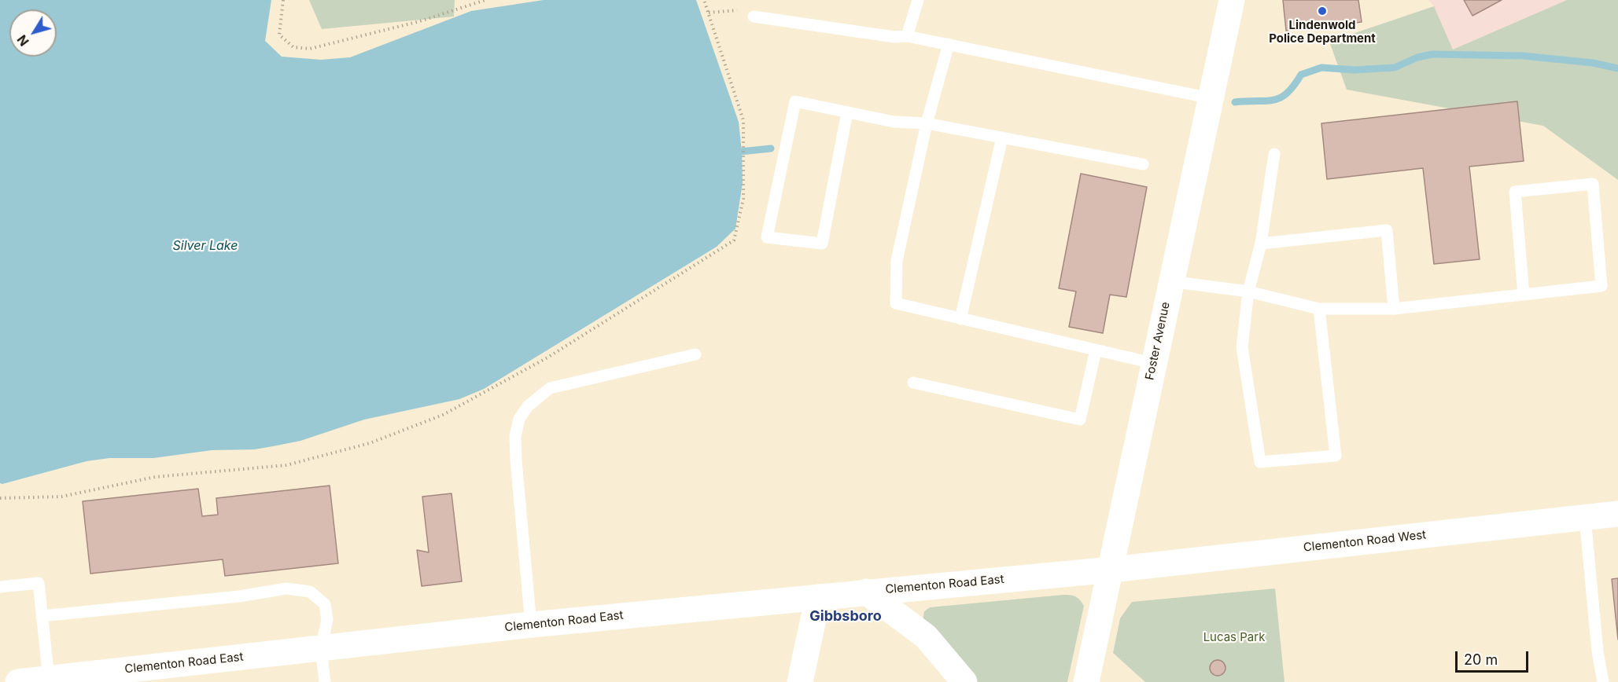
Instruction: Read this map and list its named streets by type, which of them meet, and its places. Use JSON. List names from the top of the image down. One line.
{"streets":{"main road":["Foster Avenue","Clementon Road West","Clementon Road East"]},"crossings":[["Foster Avenue","Clementon Road West"],["Foster Avenue","Clementon Road East"],["Clementon Road West","Clementon Road East"]],"districts":["Gibbsboro"],"water":["Silver Lake"],"parks":["Lucas Park"],"places":["Lindenwold Police Department"],"scale_bar":"20 m","north":"bottom left"}
